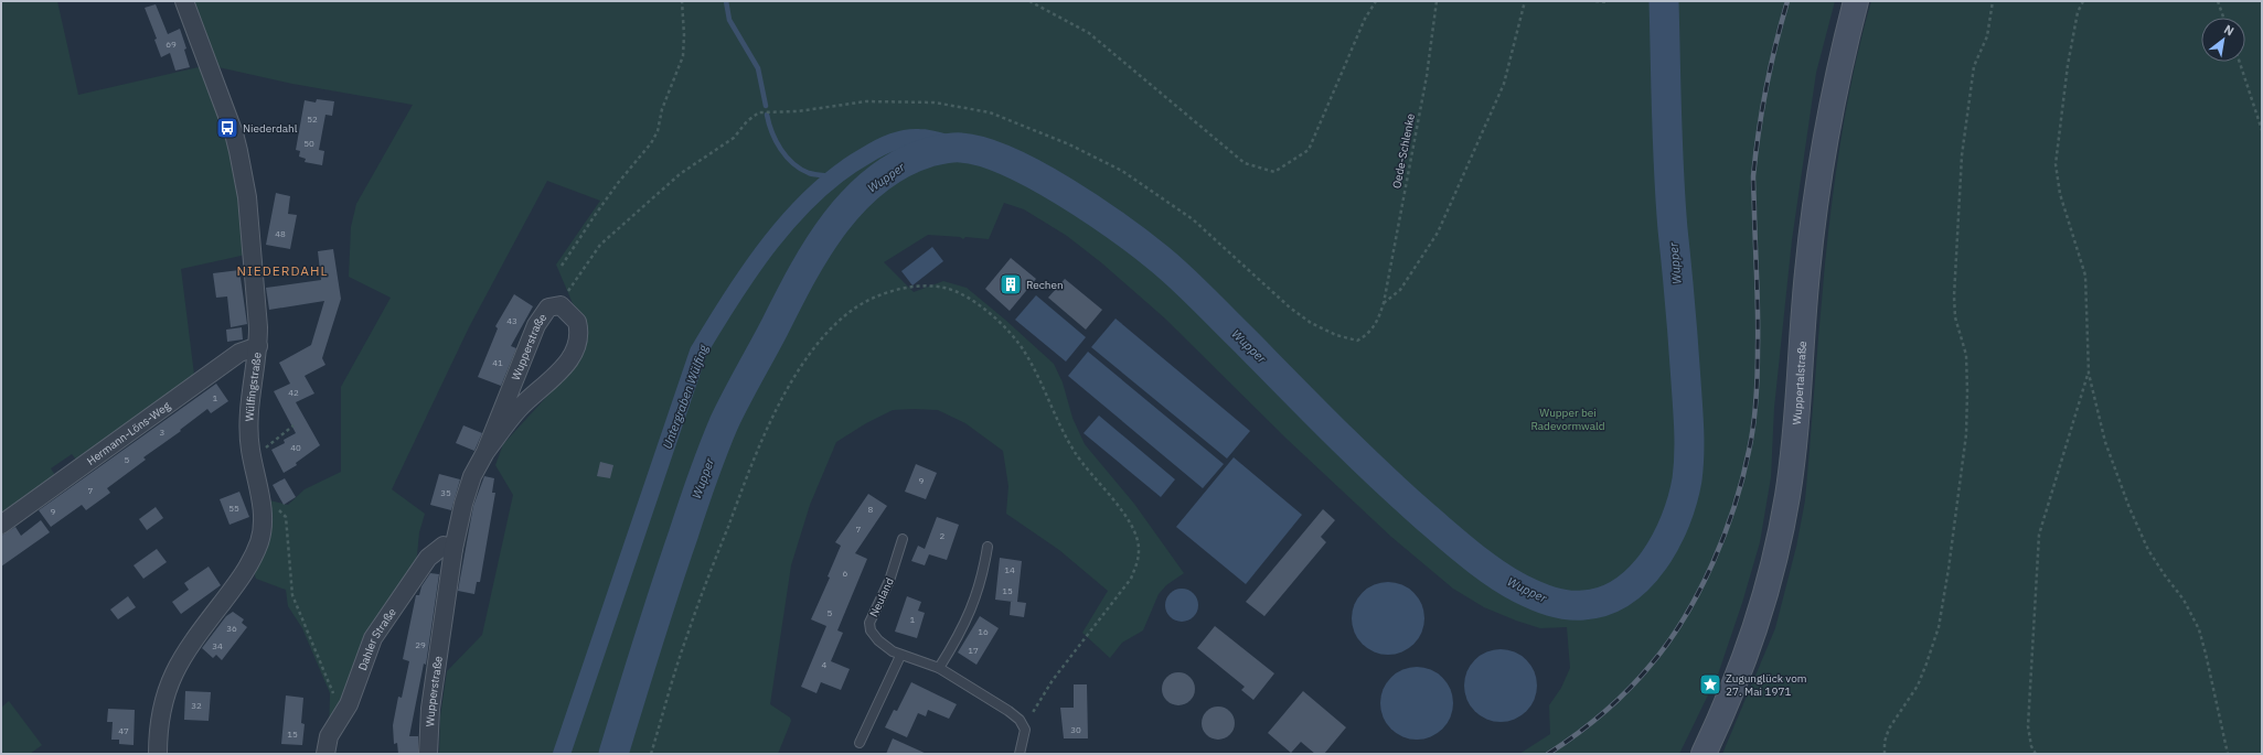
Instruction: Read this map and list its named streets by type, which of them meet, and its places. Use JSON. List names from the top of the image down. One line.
{"streets":{"main road":["Wuppertalstraße"],"street":["Wupperstraße","Wülfingstraße","Hermann-Löns-Weg","Dahler Straße"],"lane":["Neuland"],"path":["Oede-Schlenke"]},"crossings":[["Oede-Schlenke","Wupperstraße"],["Wupperstraße","Dahler Straße"],["Wülfingstraße","Hermann-Löns-Weg"]],"districts":["NIEDERDAHL"],"water":["Wupper","Untergraben Wülfing"],"parks":["Wupper bei Radevormwald"],"places":{"bus stop":["Niederdahl"],"building":["Rechen"],"place":["Zugunglück vom 27. Mai 1971"]},"house_numbers":["69","52","50","48","43","41","42","1","3","40","5","9","7","35","55","8","9","7","2","14","6","15","5","1","36","16","29","34","17","4","32","30","47","15"],"north":"top right"}
